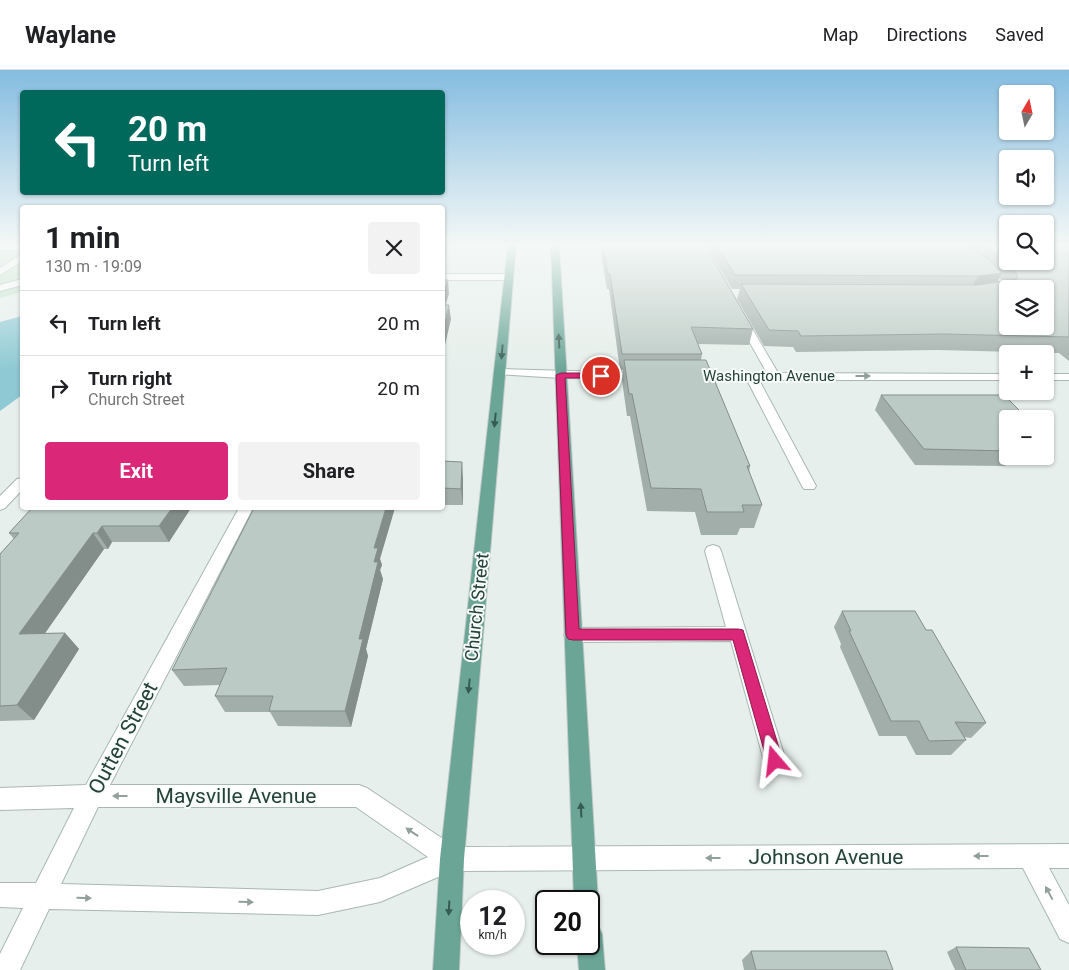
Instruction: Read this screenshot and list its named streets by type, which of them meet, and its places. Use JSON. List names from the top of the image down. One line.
{"streets":{"main road":["Church Street"],"street":["Washington Avenue","Outten Street","Maysville Avenue","Johnson Avenue"]},"crossings":[["Church Street","Maysville Avenue"],["Outten Street","Maysville Avenue"]],"one_way":["Washington Avenue","Johnson Avenue"],"north":"top","page":{"header":"Waylane","nav":["Map","Directions","Saved"],"map_buttons":["+","−"],"turn":["20 m","Turn left"],"heading":["1 min","130 m · 19:09"],"list":[{"name":"Turn left","value":"20 m"},{"name":"Turn right","note":"Church Street","value":"20 m"}],"buttons":["Exit","Share"],"speed":"12 km/h","limit":"20"}}
